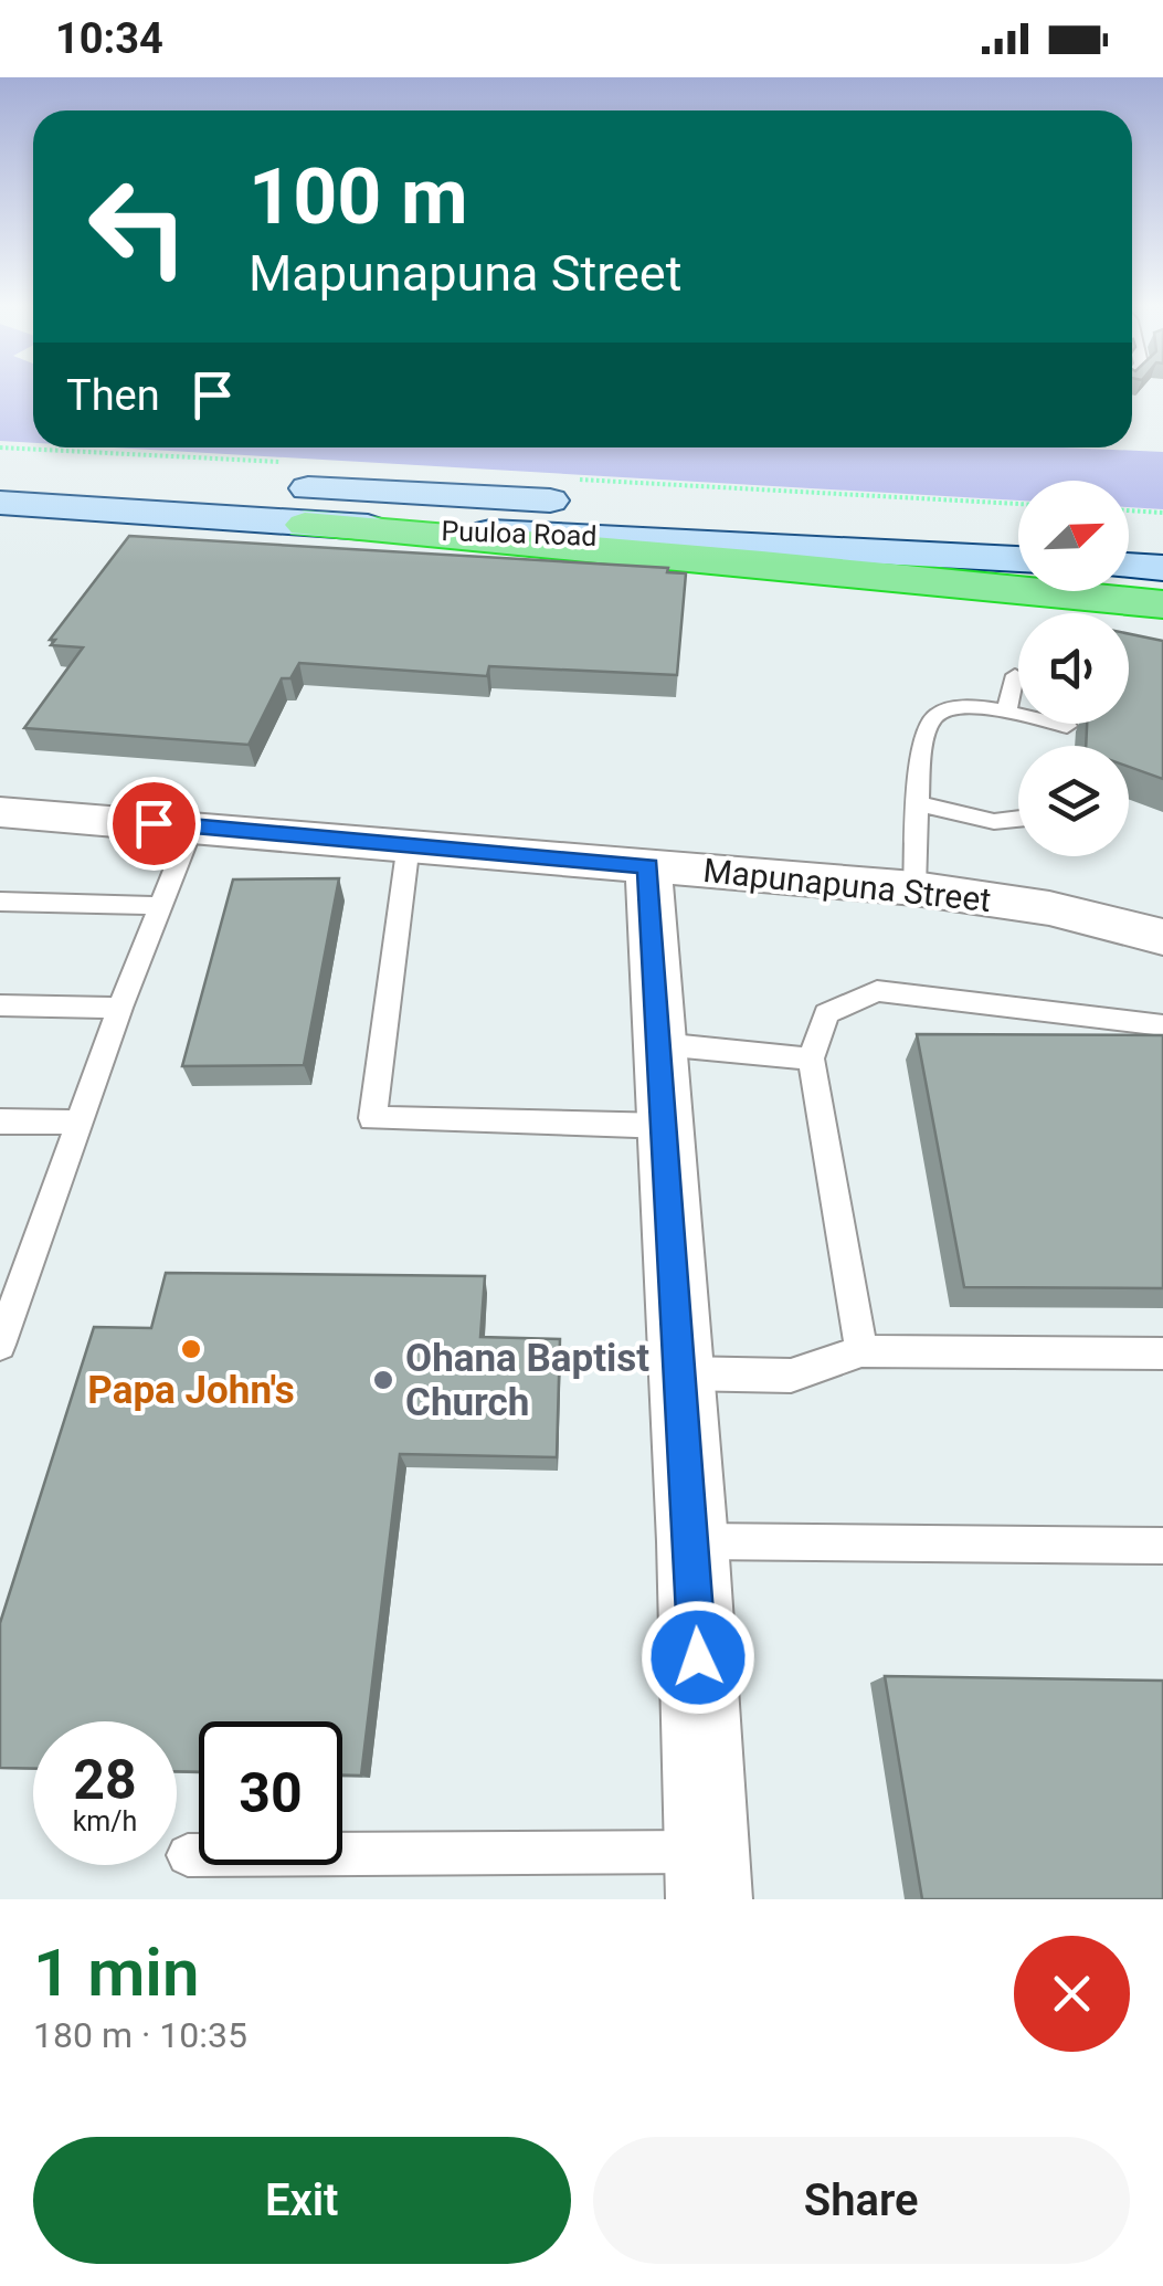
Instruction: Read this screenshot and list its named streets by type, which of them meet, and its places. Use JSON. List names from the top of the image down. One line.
{"streets":{"main road":["Puuloa Road"],"street":["Mapunapuna Street"]},"places":["Papa John's","Ohana Baptist Church"],"north":"top right","page":{"status":"10:34","turn":["100 m","Mapunapuna Street"],"then":"Then","speed":"28 km/h","limit":"30","heading":["1 min","180 m · 10:35"],"buttons":["Exit","Share"]}}
